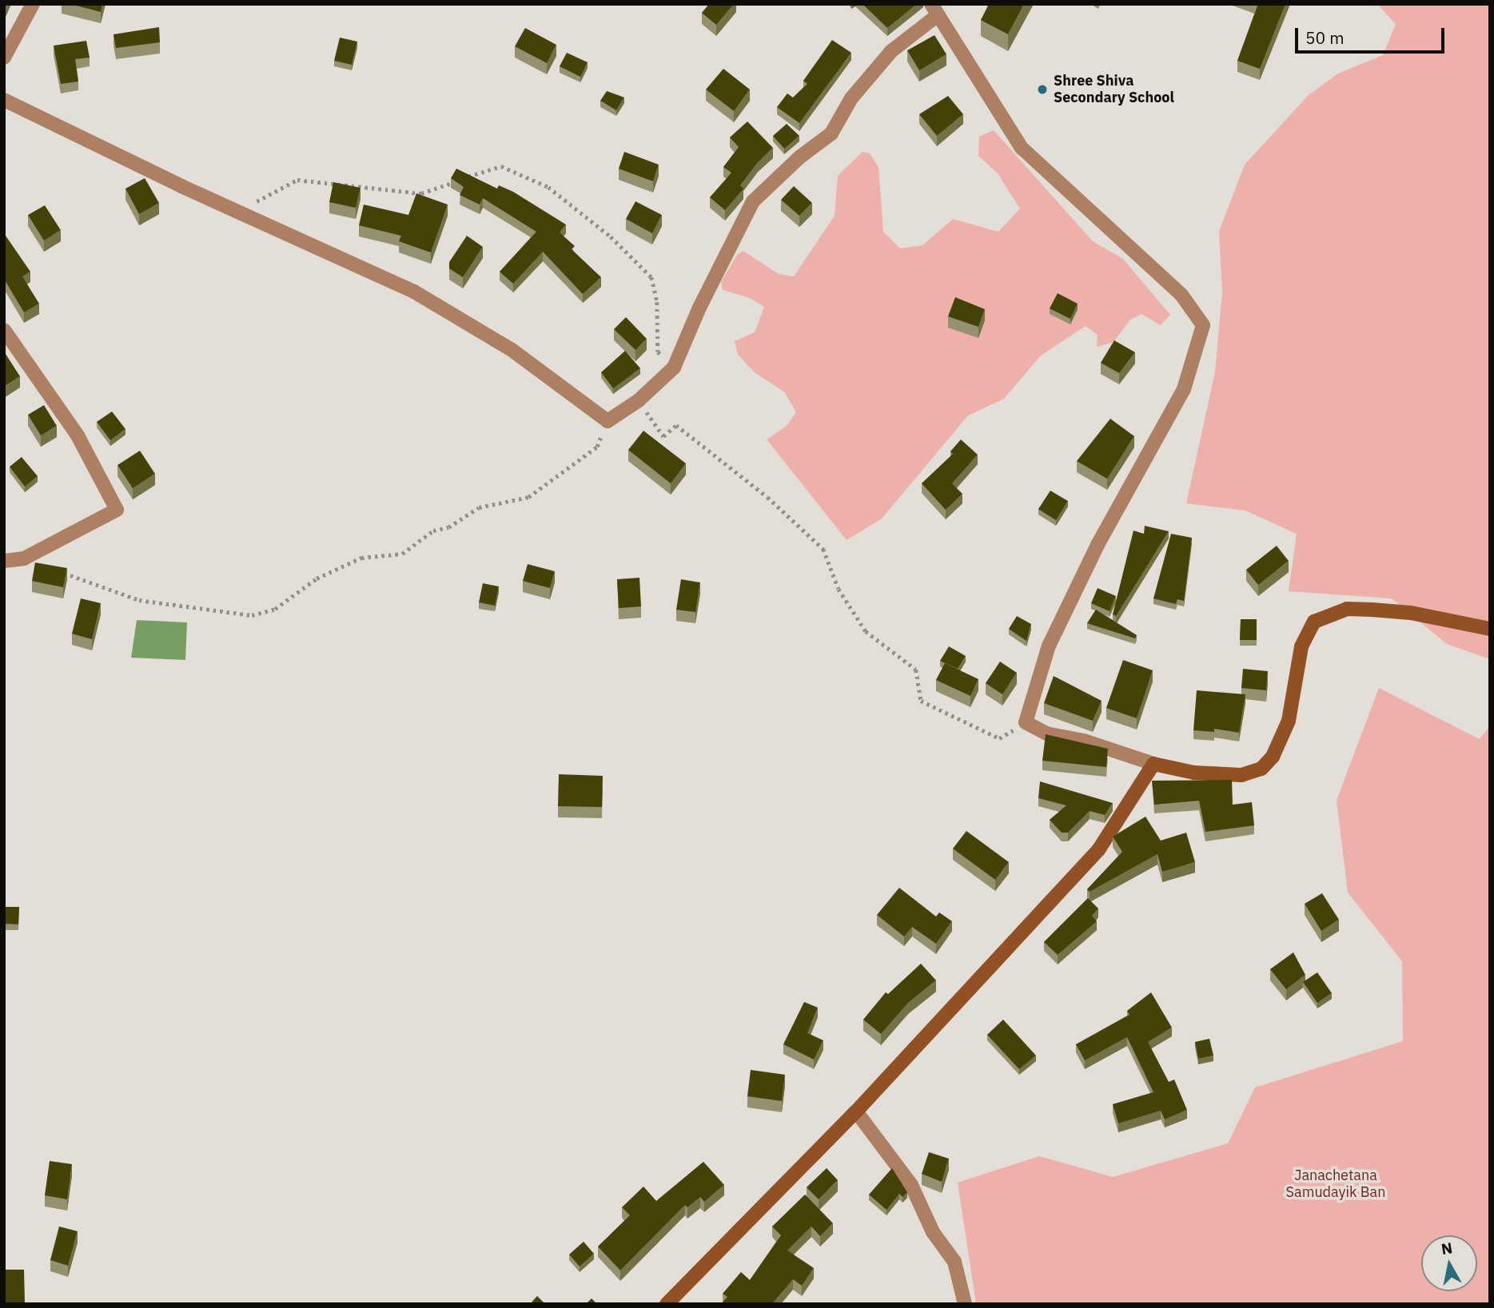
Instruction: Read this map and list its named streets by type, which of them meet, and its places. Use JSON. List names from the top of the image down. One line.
{"parks":["Janachetana Samudayik Ban"],"places":["Shree Shiva Secondary School"],"scale_bar":"50 m","north":"top"}
